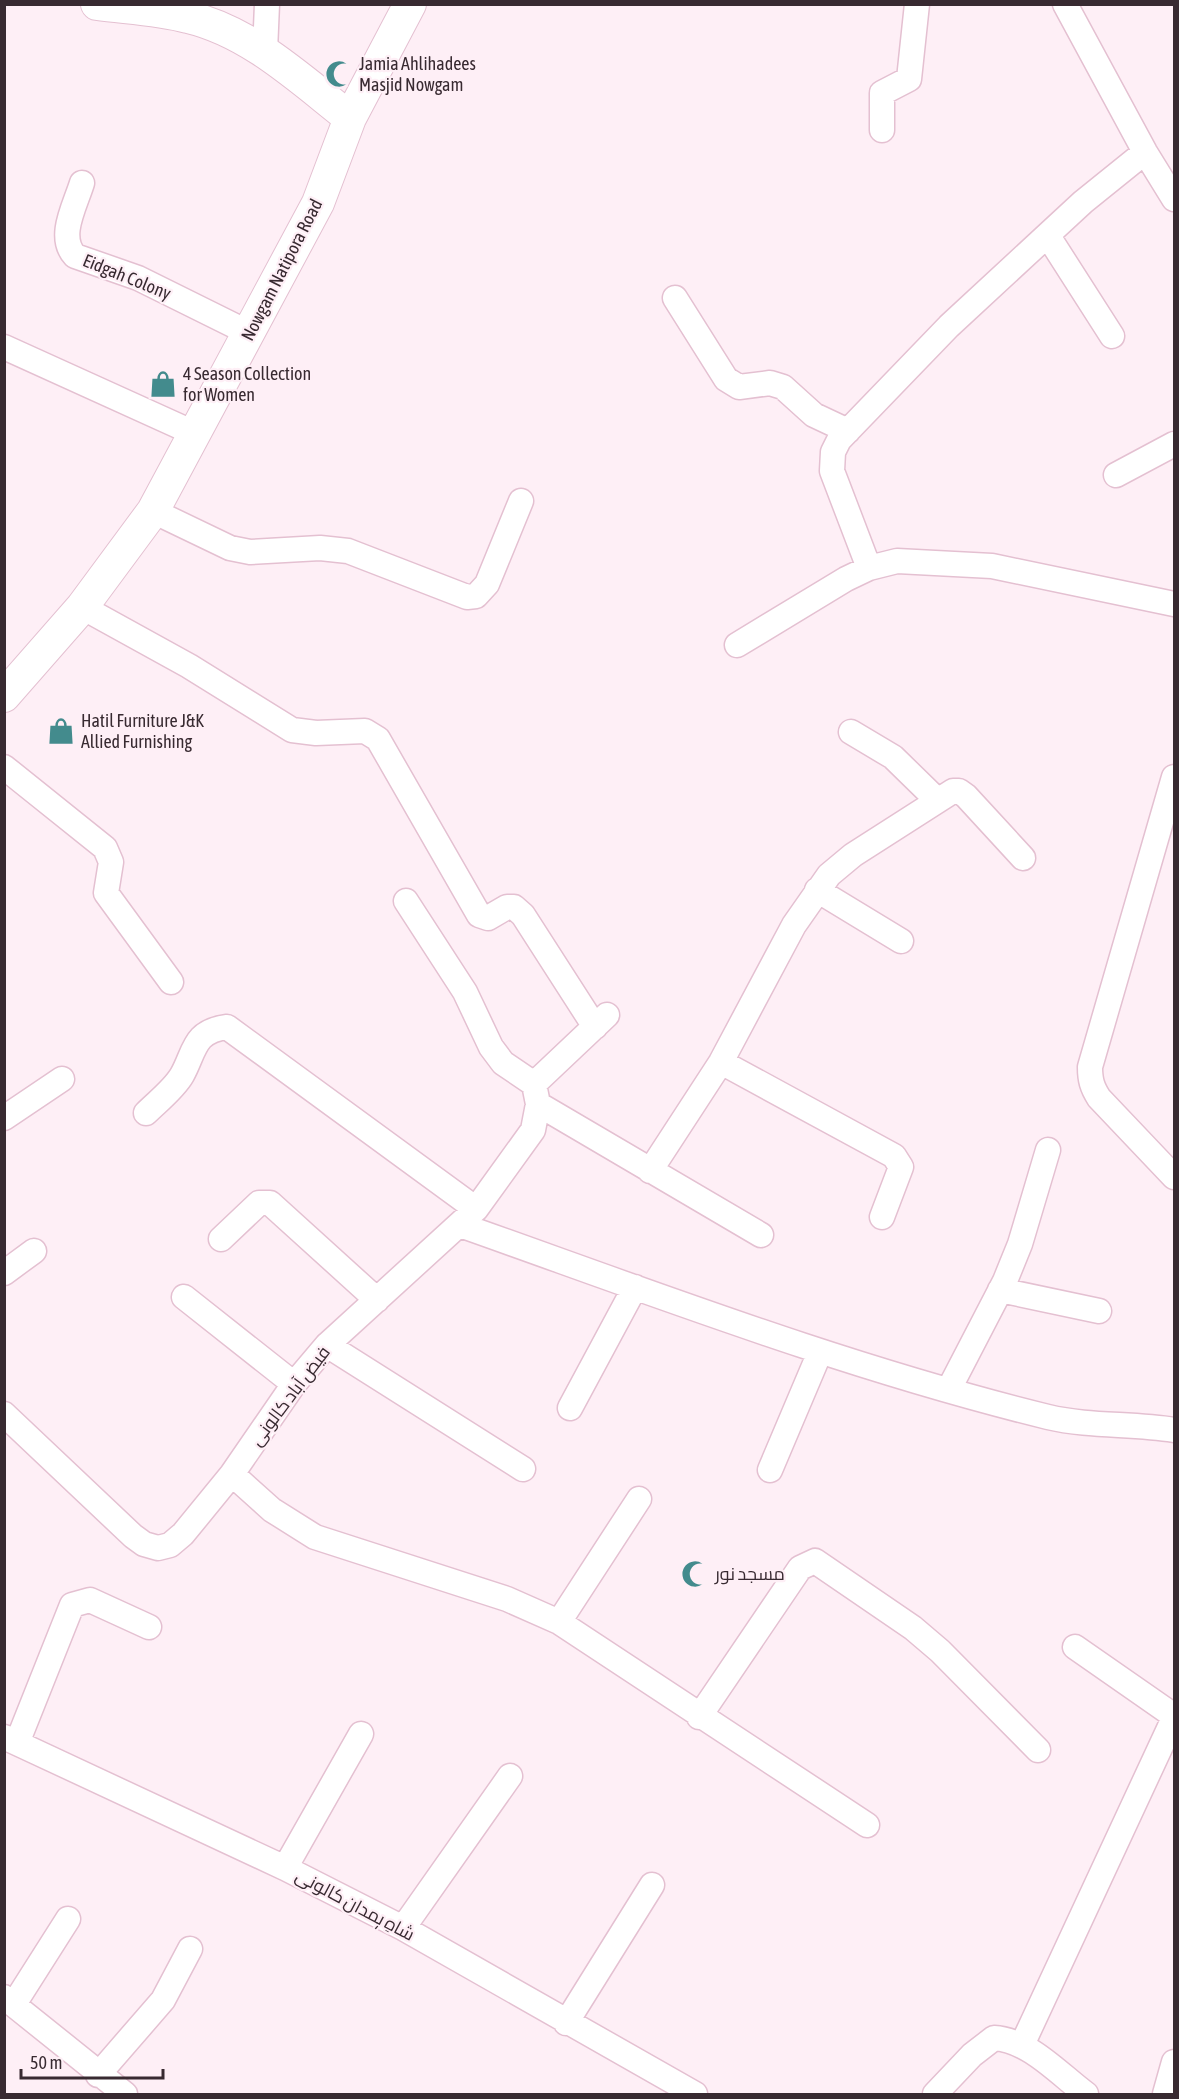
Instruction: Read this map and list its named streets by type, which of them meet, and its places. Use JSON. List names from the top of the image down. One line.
{"streets":{"main road":["Nowgam Natipora Road"],"street":["Eidgah Colony","فیض آباد کالونی","شاہِ ہمدان کالونی"]},"crossings":[["Nowgam Natipora Road","Eidgah Colony"]],"places":{"mosque":["Jamia Ahlihadees Masjid Nowgam","مسجد نور"],"shop":["4 Season Collection for Women","Hatil Furniture J&K Allied Furnishing"]},"scale_bar":"50 m"}
